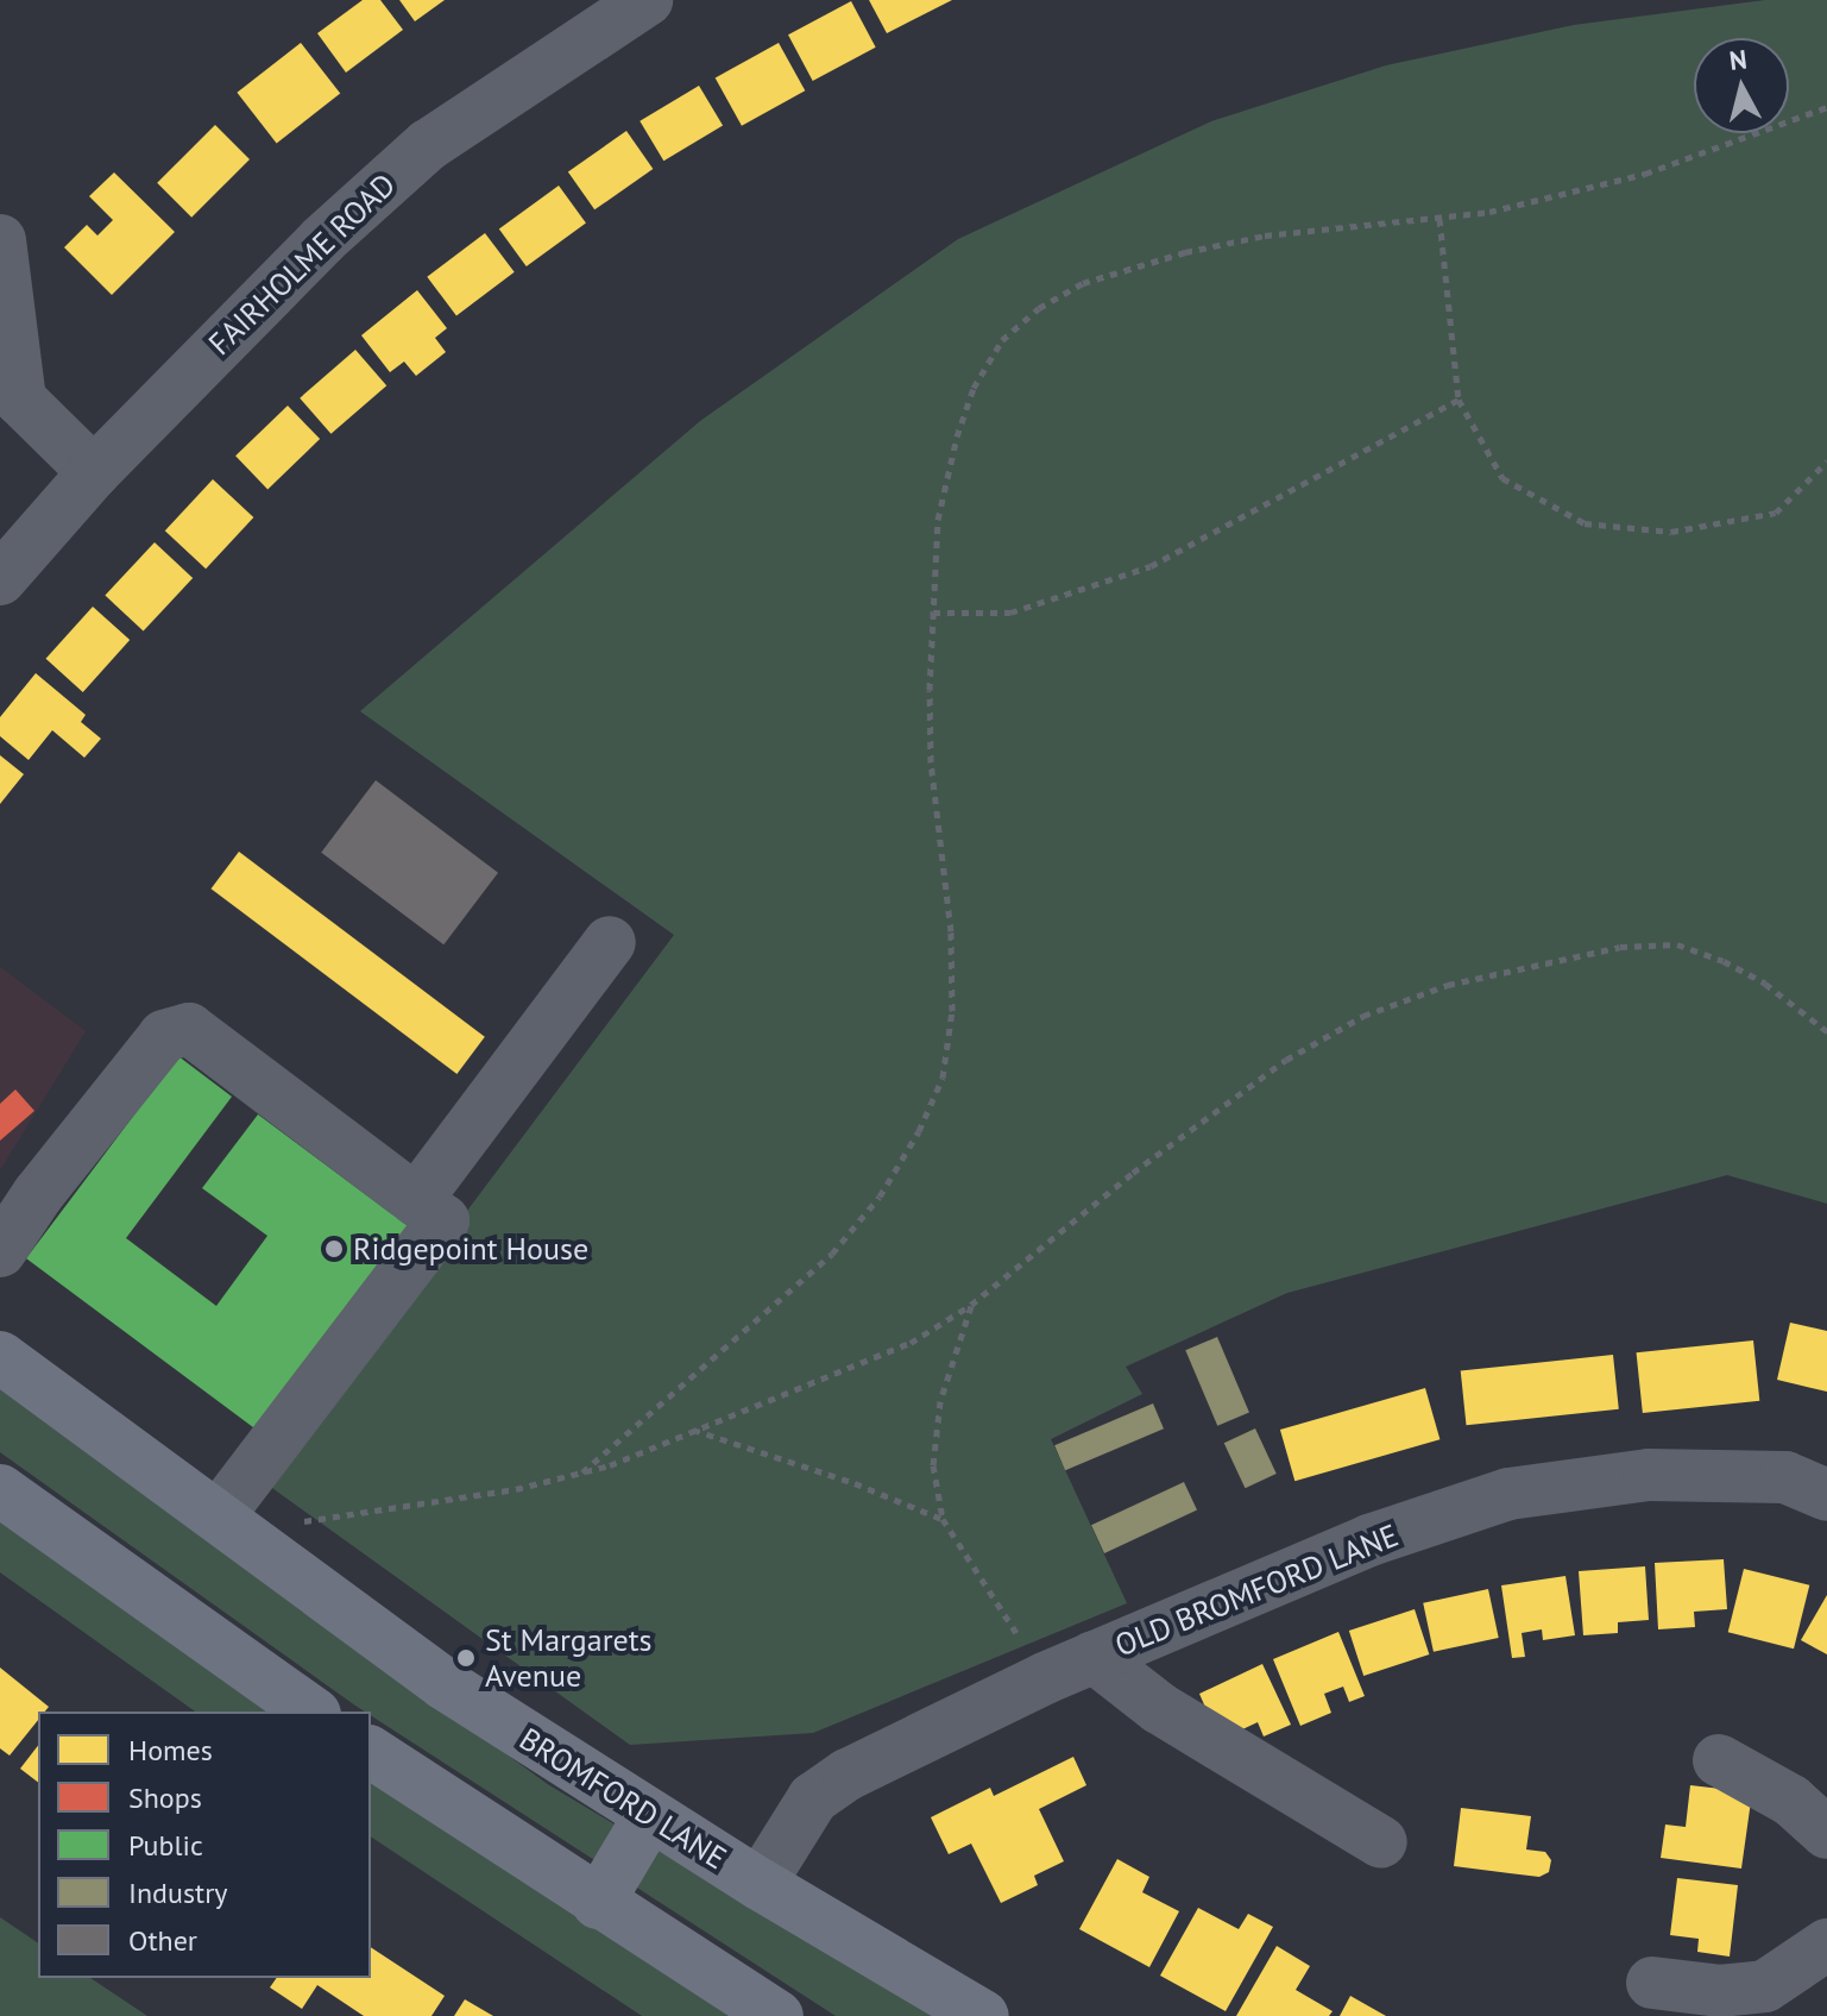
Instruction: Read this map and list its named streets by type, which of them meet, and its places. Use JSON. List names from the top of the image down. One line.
{"streets":{"main road":["BROMFORD LANE"],"street":["FAIRHOLME ROAD","OLD BROMFORD LANE"]},"crossings":[["OLD BROMFORD LANE","BROMFORD LANE"]],"places":["Ridgepoint House","St Margarets Avenue"],"legend":["Homes","Shops","Public","Industry","Other"],"north":"top"}
